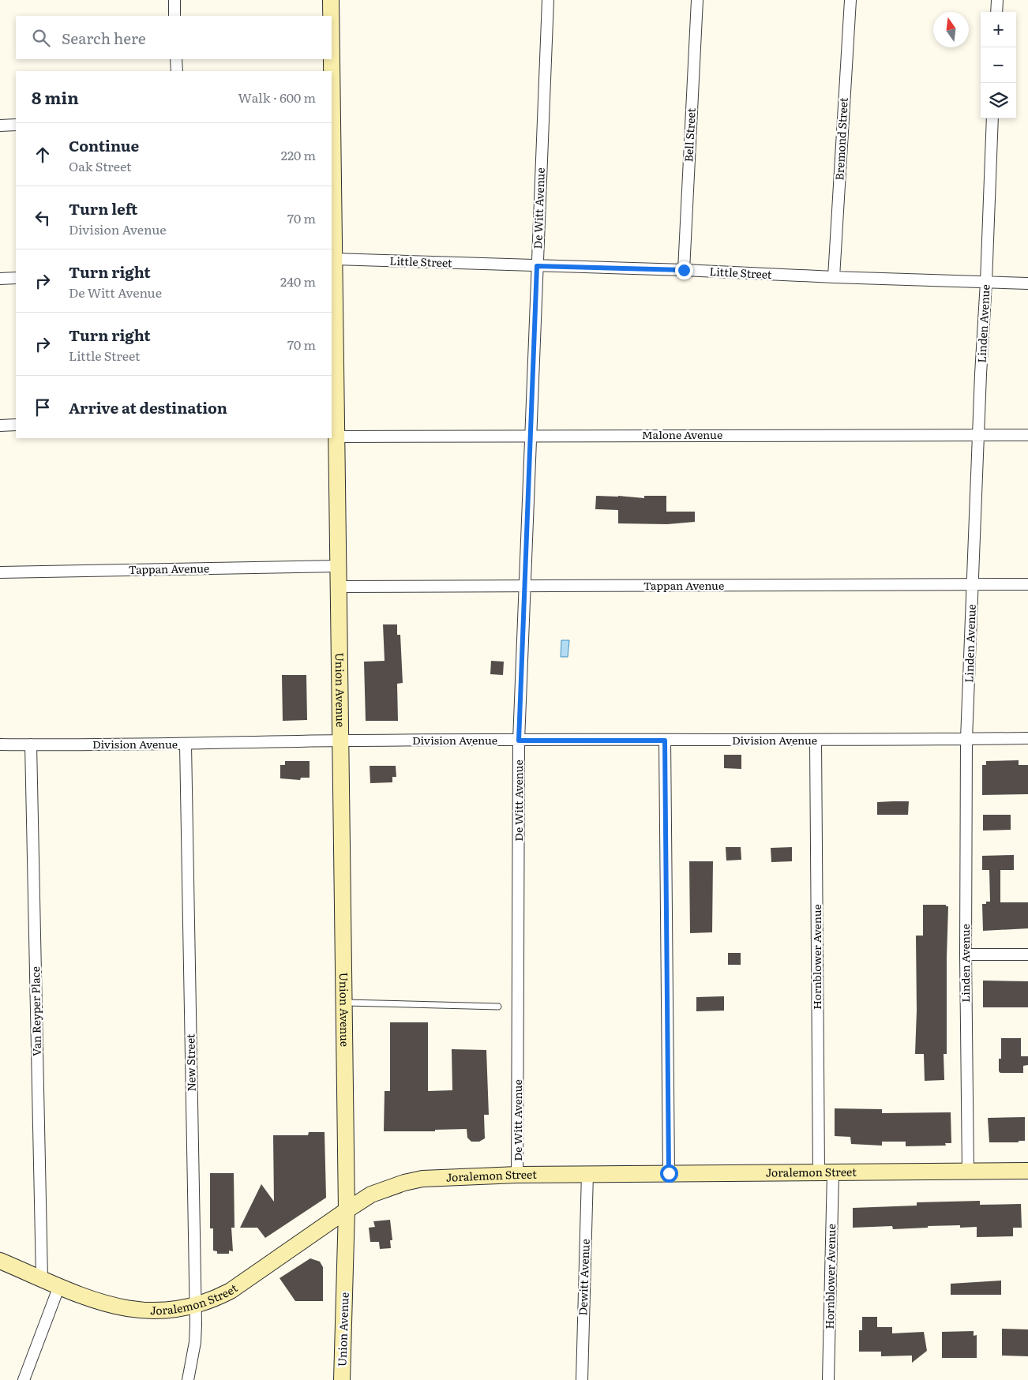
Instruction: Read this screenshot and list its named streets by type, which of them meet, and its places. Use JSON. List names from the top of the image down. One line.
{"streets":{"street":["Bell Street","Bremond Street","De Witt Avenue","Little Street","Linden Avenue","Malone Avenue","Tappan Avenue","Union Avenue","Division Avenue","Hornblower Avenue","Van Reyper Place","New Street","Joralemon Street","Dewitt Avenue"]},"crossings":[["Bell Street","Little Street"],["Bremond Street","Little Street"],["De Witt Avenue","Little Street"],["De Witt Avenue","Malone Avenue"],["De Witt Avenue","Tappan Avenue"],["De Witt Avenue","Division Avenue"],["De Witt Avenue","Joralemon Street"],["Little Street","Linden Avenue"],["Little Street","Union Avenue"],["Linden Avenue","Malone Avenue"],["Linden Avenue","Tappan Avenue"],["Linden Avenue","Division Avenue"],["Linden Avenue","Joralemon Street"],["Malone Avenue","Union Avenue"],["Tappan Avenue","Union Avenue"],["Union Avenue","Division Avenue"],["Union Avenue","Joralemon Street"],["Division Avenue","Hornblower Avenue"],["Division Avenue","Van Reyper Place"],["Division Avenue","New Street"],["Hornblower Avenue","Joralemon Street"],["Van Reyper Place","Joralemon Street"],["New Street","Joralemon Street"],["Joralemon Street","Dewitt Avenue"]],"north":"top","page":{"map_buttons":["+","−"],"search":"Search here","heading":["8 min","Walk · 600 m"],"list":[["Continue","Oak Street","220 m"],["Turn left","Division Avenue","70 m"],["Turn right","De Witt Avenue","240 m"],["Turn right","Little Street","70 m"],"Arrive at destination"]}}
